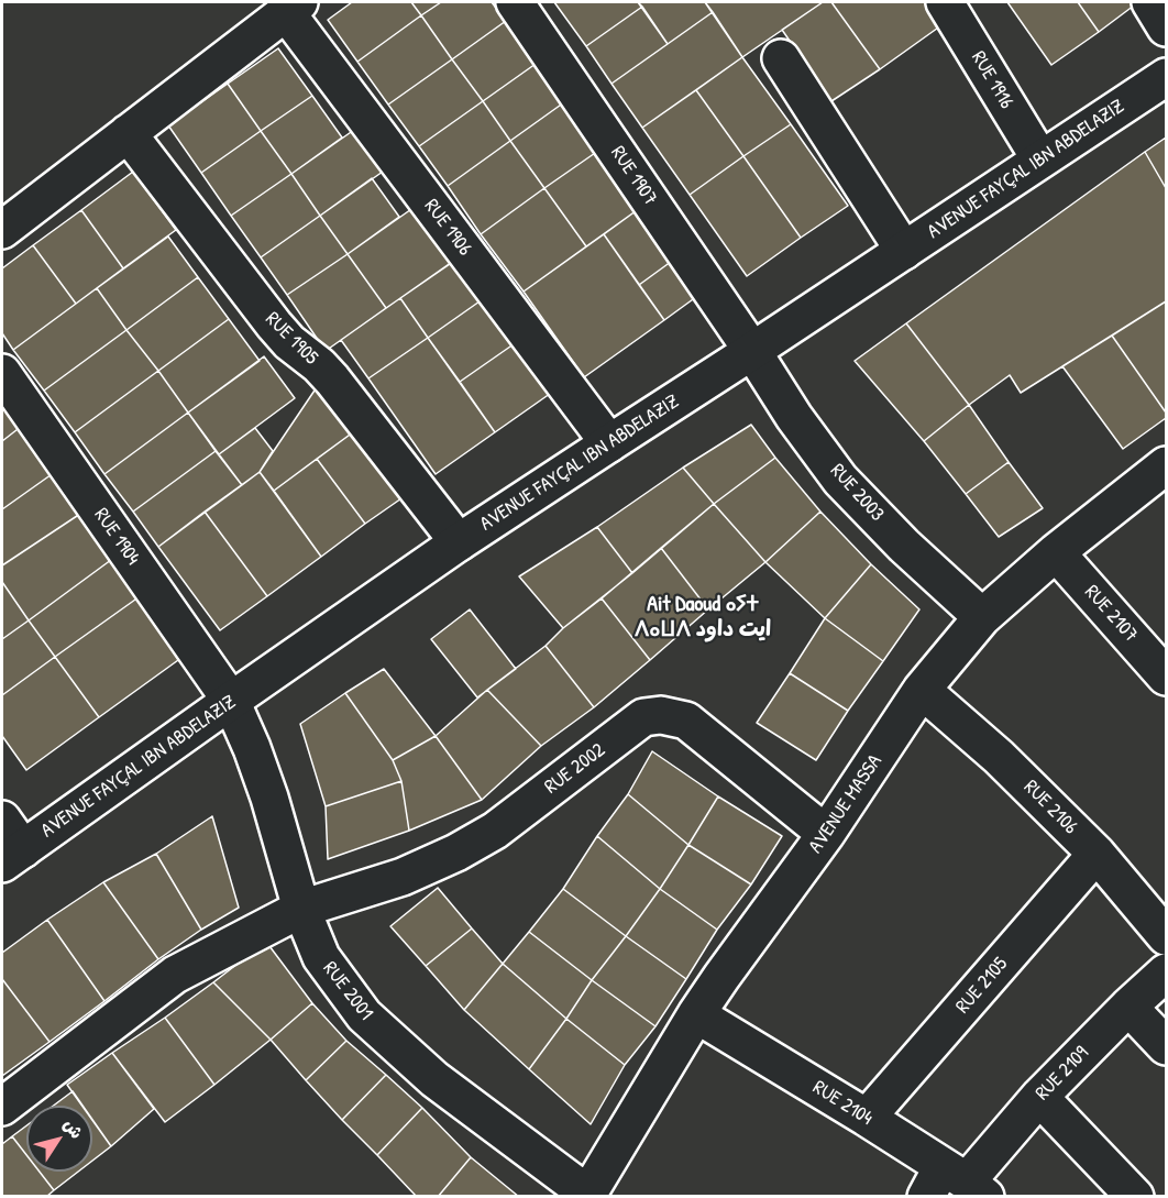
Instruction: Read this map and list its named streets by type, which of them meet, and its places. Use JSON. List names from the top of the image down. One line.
{"streets":{"street":["RUE 1916","AVENUE FAYÇAL IBN ABDELAZIZ","RUE 1907","RUE 1906","RUE 1905","RUE 2003","RUE 1904","RUE 2107","RUE 2002","AVENUE MASSA","RUE 2106","RUE 2105","RUE 2001","RUE 2109","RUE 2104"]},"crossings":[["RUE 1916","AVENUE FAYÇAL IBN ABDELAZIZ"],["AVENUE FAYÇAL IBN ABDELAZIZ","RUE 1907"],["AVENUE FAYÇAL IBN ABDELAZIZ","RUE 1906"],["AVENUE FAYÇAL IBN ABDELAZIZ","RUE 1905"],["AVENUE FAYÇAL IBN ABDELAZIZ","RUE 2003"],["AVENUE FAYÇAL IBN ABDELAZIZ","RUE 1904"],["AVENUE FAYÇAL IBN ABDELAZIZ","RUE 2001"],["RUE 1907","RUE 2003"],["RUE 2003","AVENUE MASSA"],["RUE 1904","RUE 2001"],["RUE 2107","AVENUE MASSA"],["RUE 2002","AVENUE MASSA"],["RUE 2002","RUE 2001"],["AVENUE MASSA","RUE 2106"],["AVENUE MASSA","RUE 2001"],["AVENUE MASSA","RUE 2104"],["RUE 2106","RUE 2105"],["RUE 2105","RUE 2104"],["RUE 2109","RUE 2104"]],"districts":["Ait Daoud ⴰⵢⵜ ⴷⴰⵡⴷ ايت داود"],"north":"top right"}
